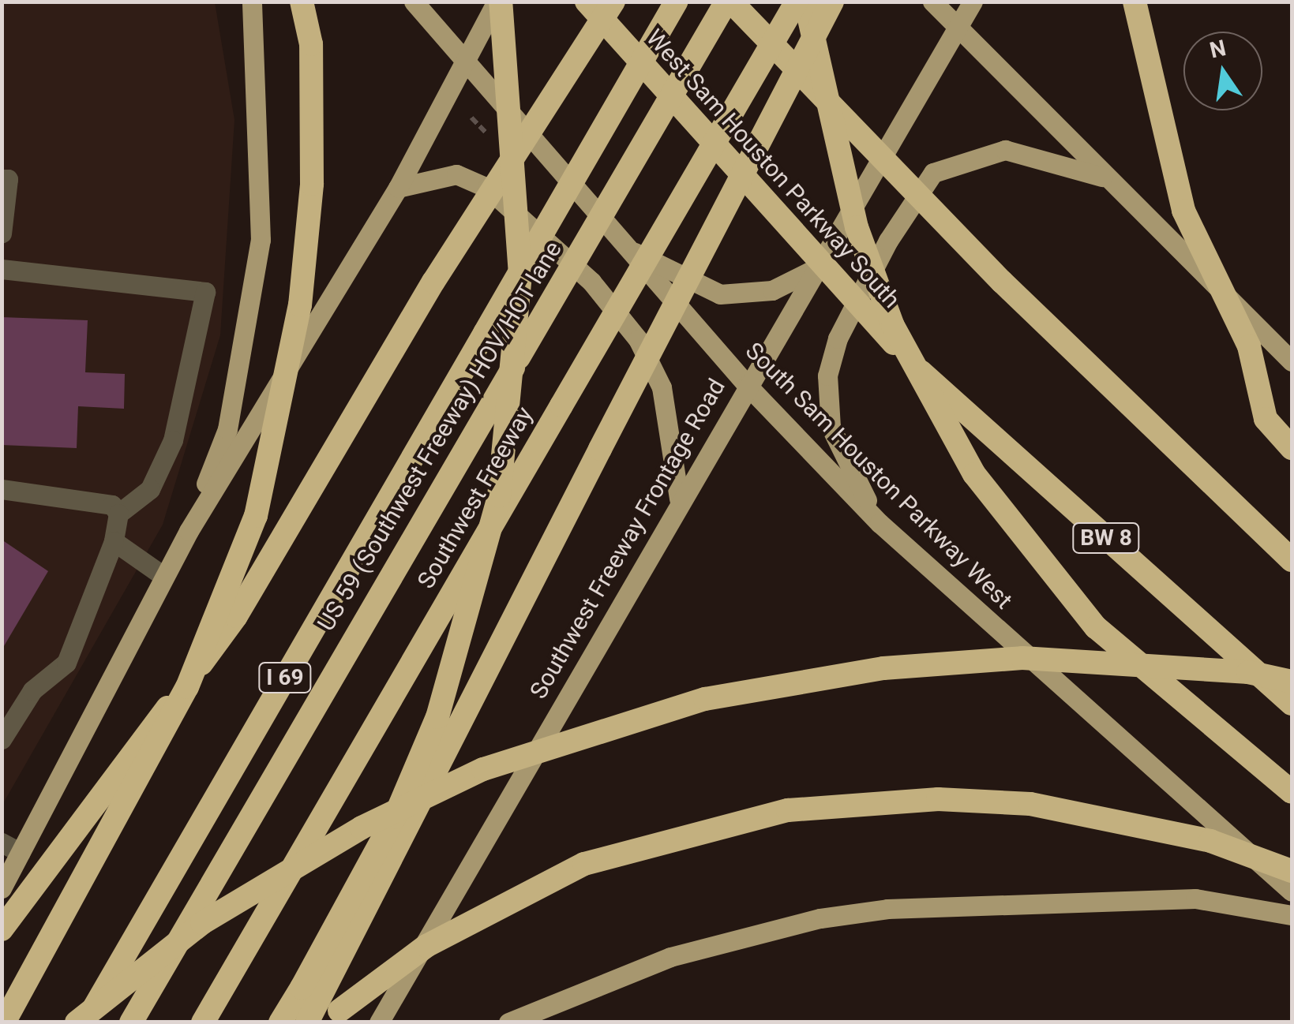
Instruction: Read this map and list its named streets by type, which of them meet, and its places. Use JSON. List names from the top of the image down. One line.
{"streets":{"highway":["West Sam Houston Parkway South","US 59 (Southwest Freeway) HOV/HOT lane","Southwest Freeway","BW 8","I 69"],"main road":["South Sam Houston Parkway West","Southwest Freeway Frontage Road"]},"crossings":[["South Sam Houston Parkway West","Southwest Freeway Frontage Road"]],"north":"top"}
